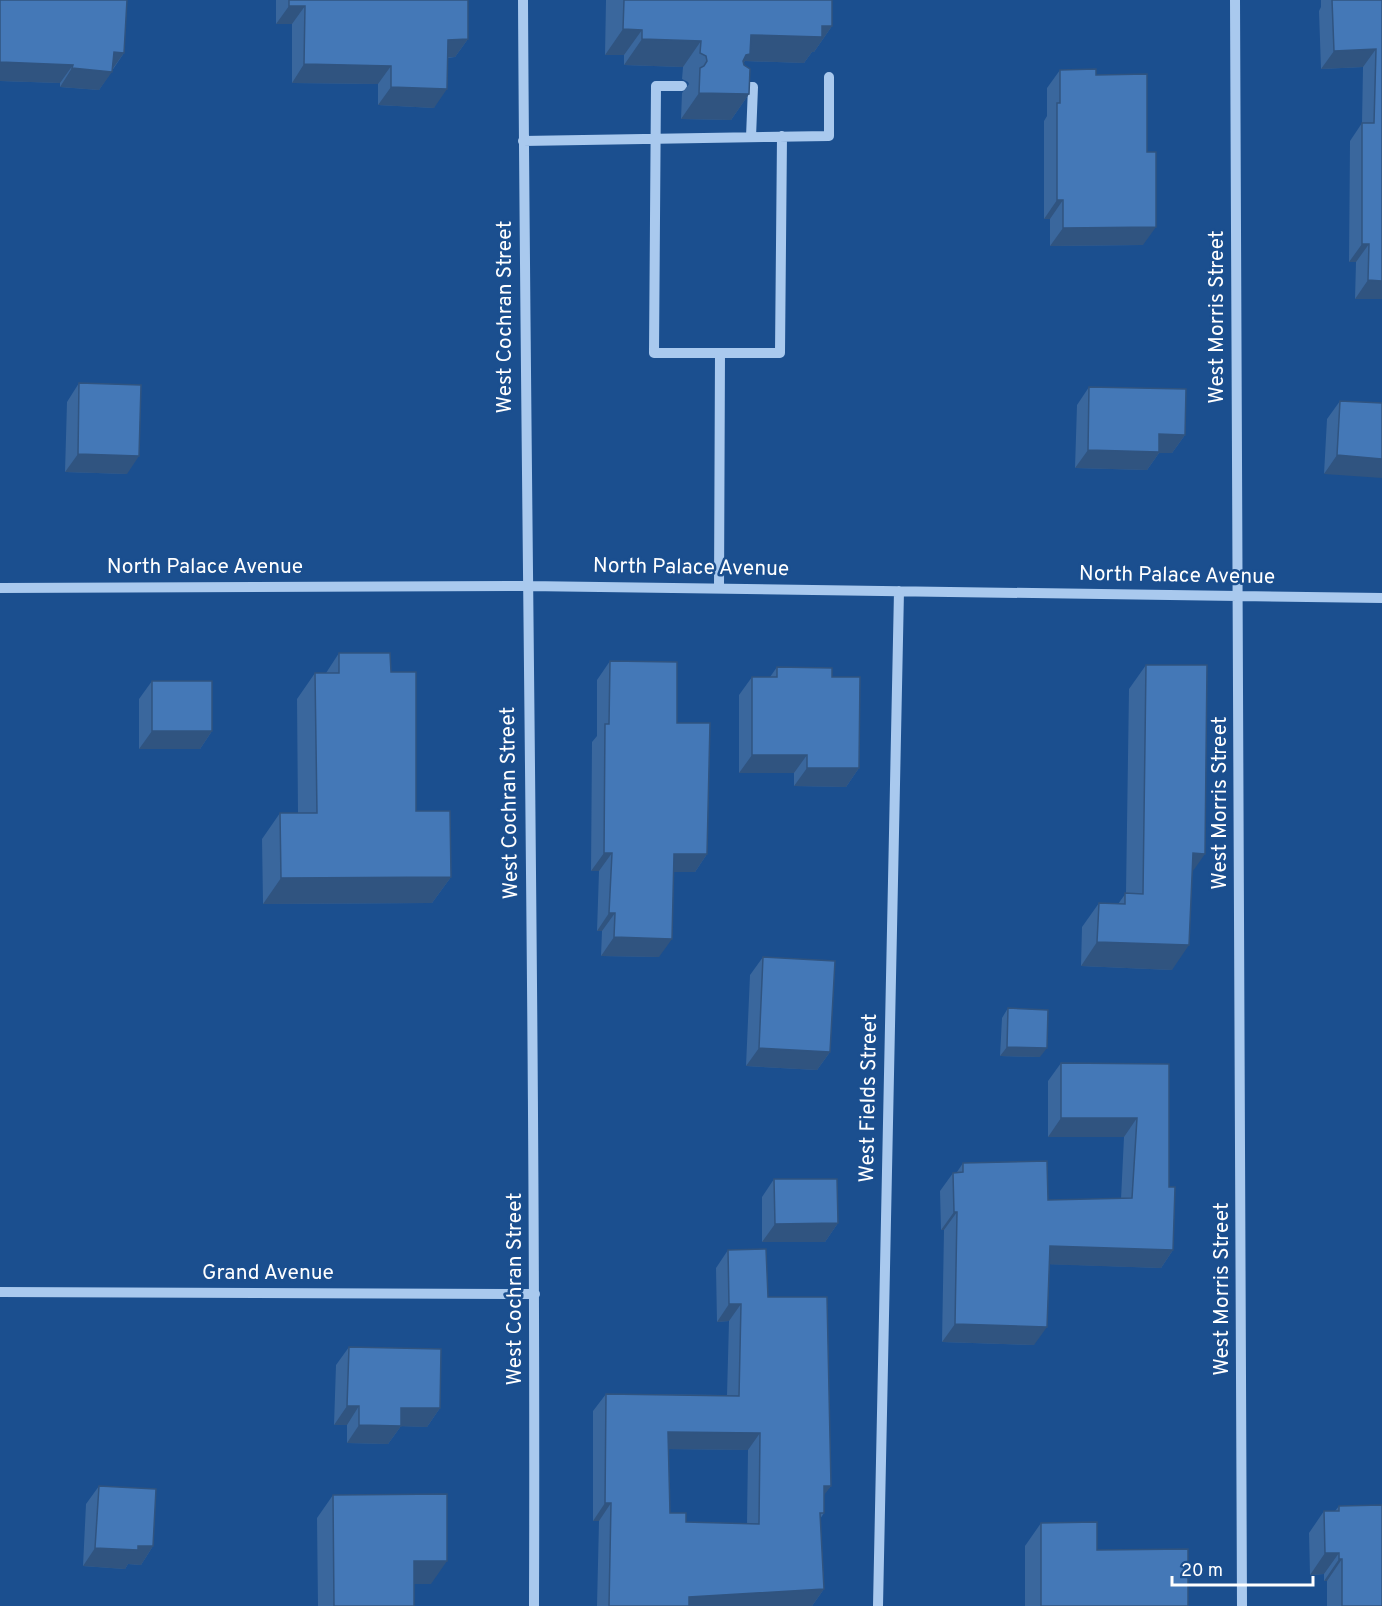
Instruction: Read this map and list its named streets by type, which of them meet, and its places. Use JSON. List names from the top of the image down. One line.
{"streets":{"street":["West Cochran Street","West Morris Street","North Palace Avenue","West Fields Street","Grand Avenue"]},"crossings":[["West Cochran Street","North Palace Avenue"],["West Cochran Street","Grand Avenue"],["West Morris Street","North Palace Avenue"],["North Palace Avenue","West Fields Street"]],"scale_bar":"20 m"}
